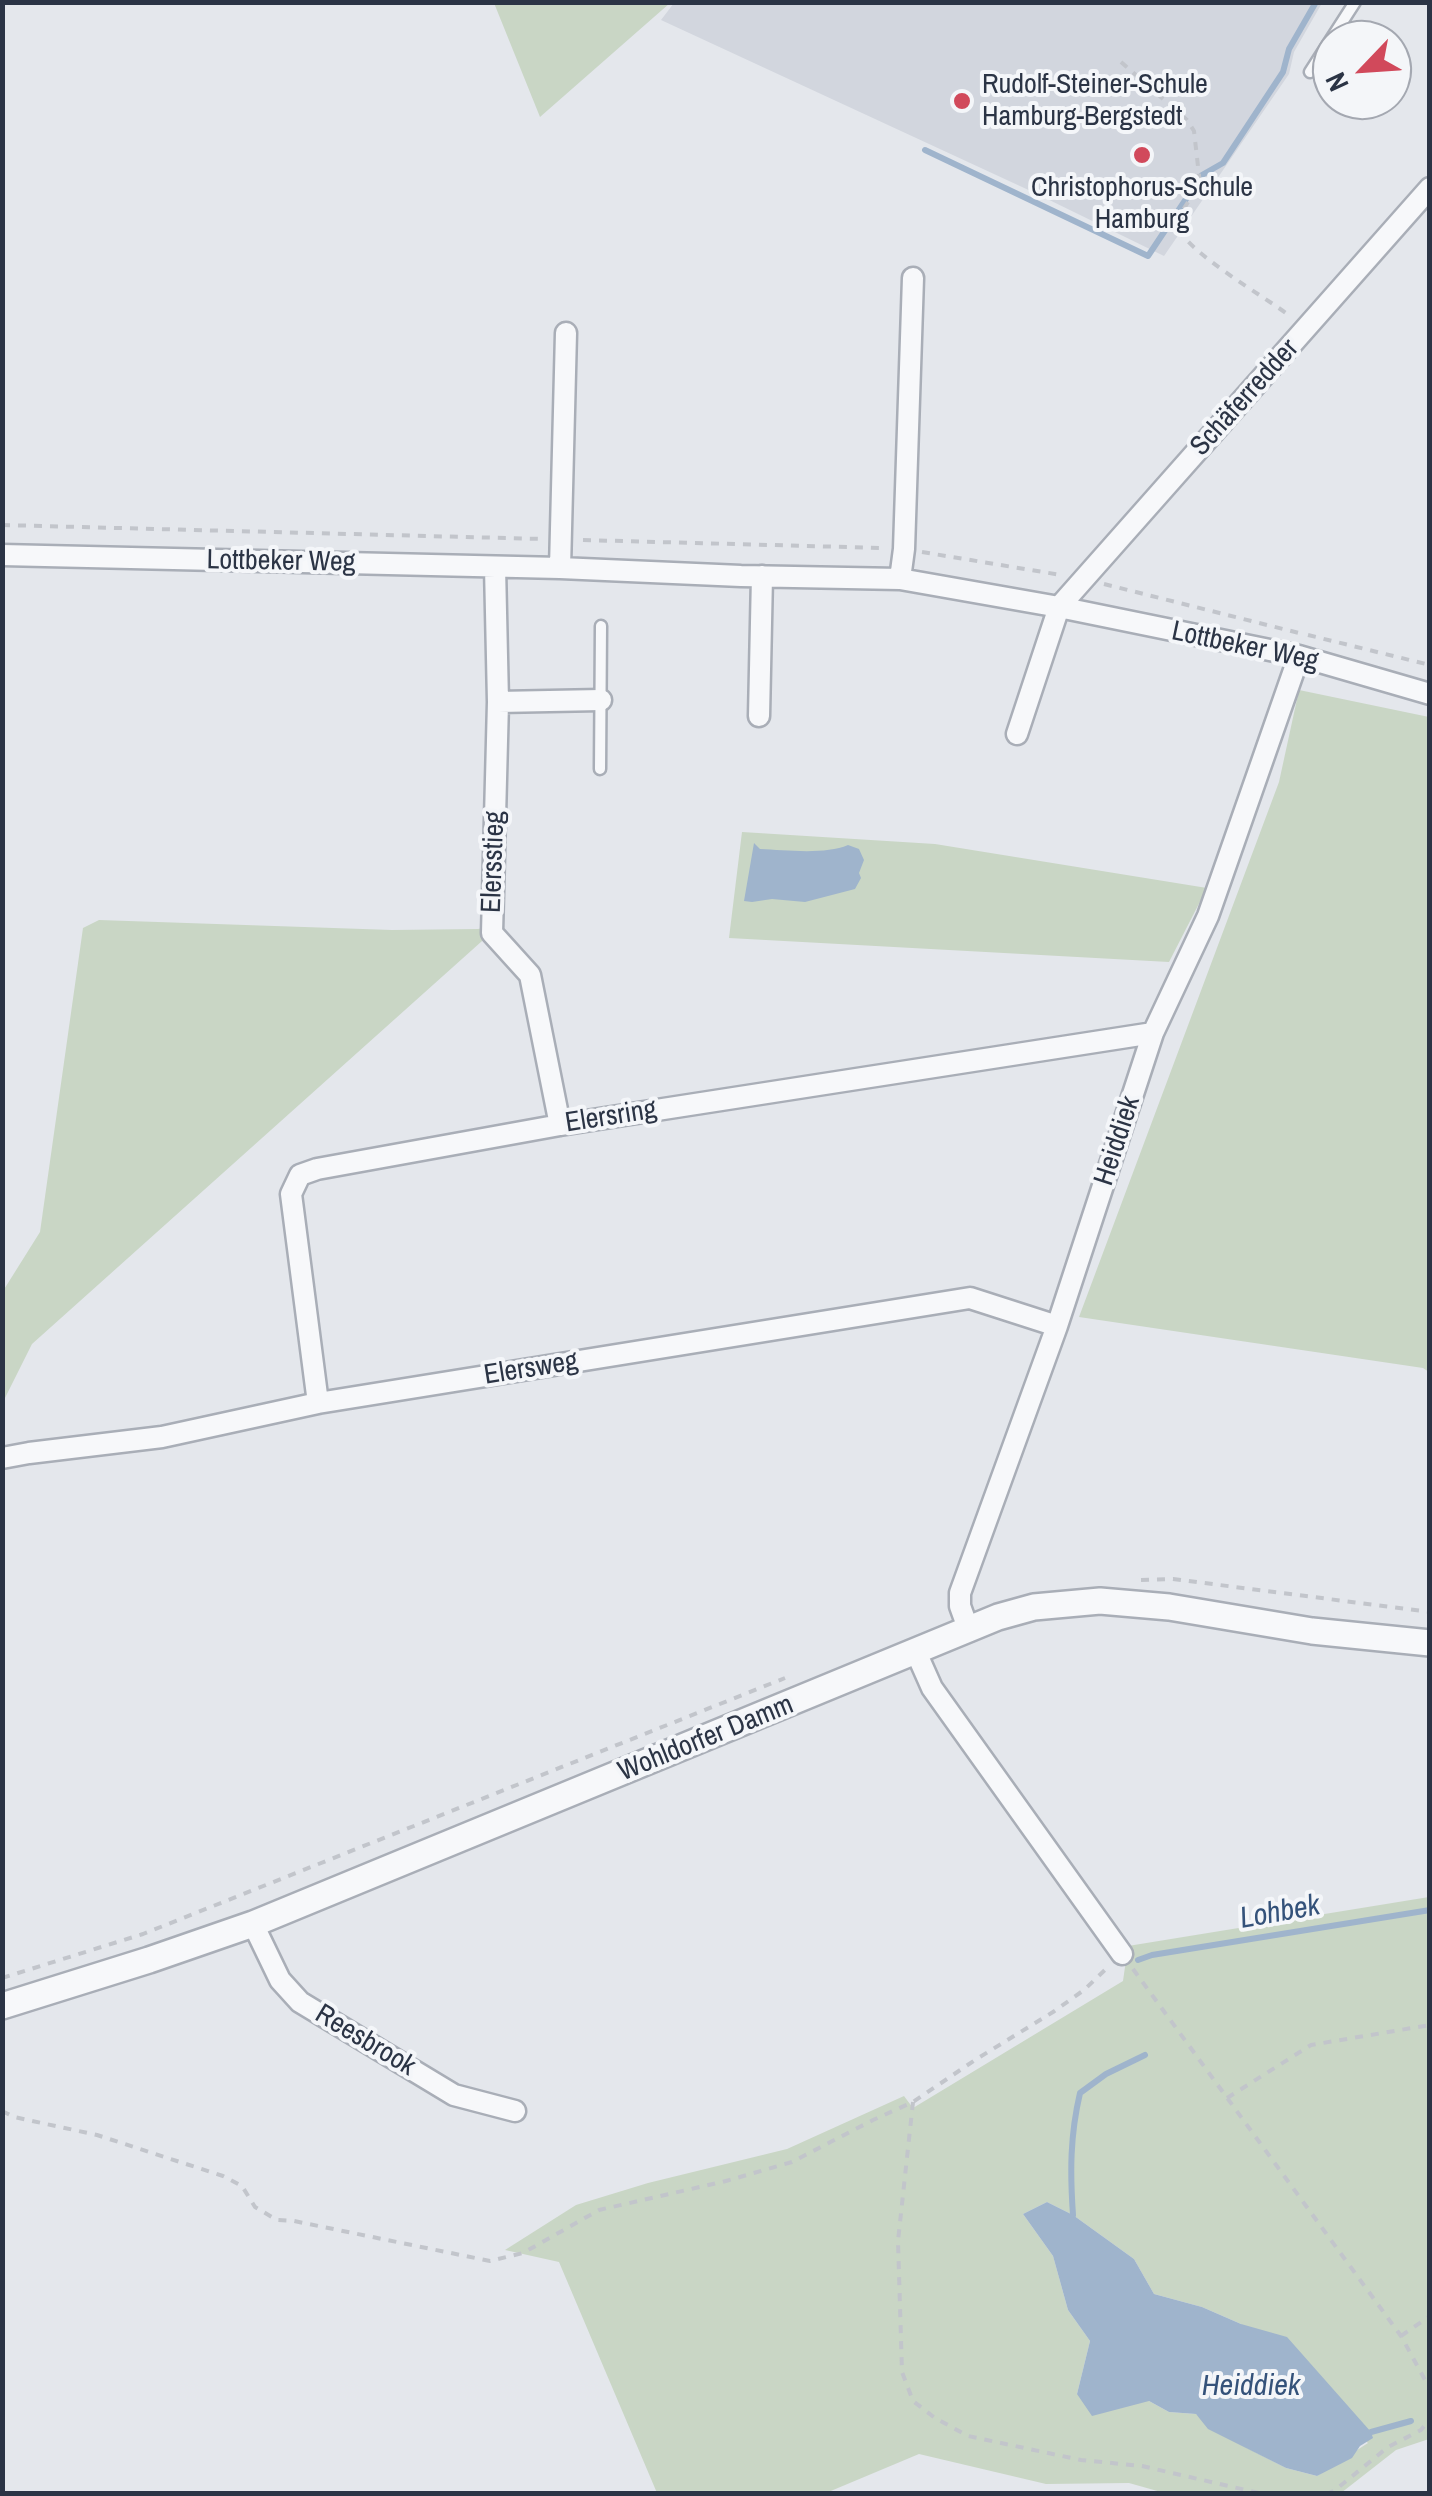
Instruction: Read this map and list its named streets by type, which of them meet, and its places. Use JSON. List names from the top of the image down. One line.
{"streets":{"street":["Schäferredder","Lottbeker Weg","Elersstieg","Elersring","Heiddiek","Elersweg","Wohldorfer Damm","Reesbrook"]},"crossings":[["Schäferredder","Lottbeker Weg"],["Lottbeker Weg","Elersstieg"],["Lottbeker Weg","Heiddiek"],["Elersstieg","Elersring"],["Elersring","Heiddiek"],["Elersring","Elersweg"],["Heiddiek","Elersweg"],["Heiddiek","Wohldorfer Damm"],["Wohldorfer Damm","Reesbrook"]],"water":["Lohbek","Heiddiek"],"places":["Rudolf-Steiner-Schule Hamburg-Bergstedt","Christophorus-Schule Hamburg"],"north":"bottom left"}
